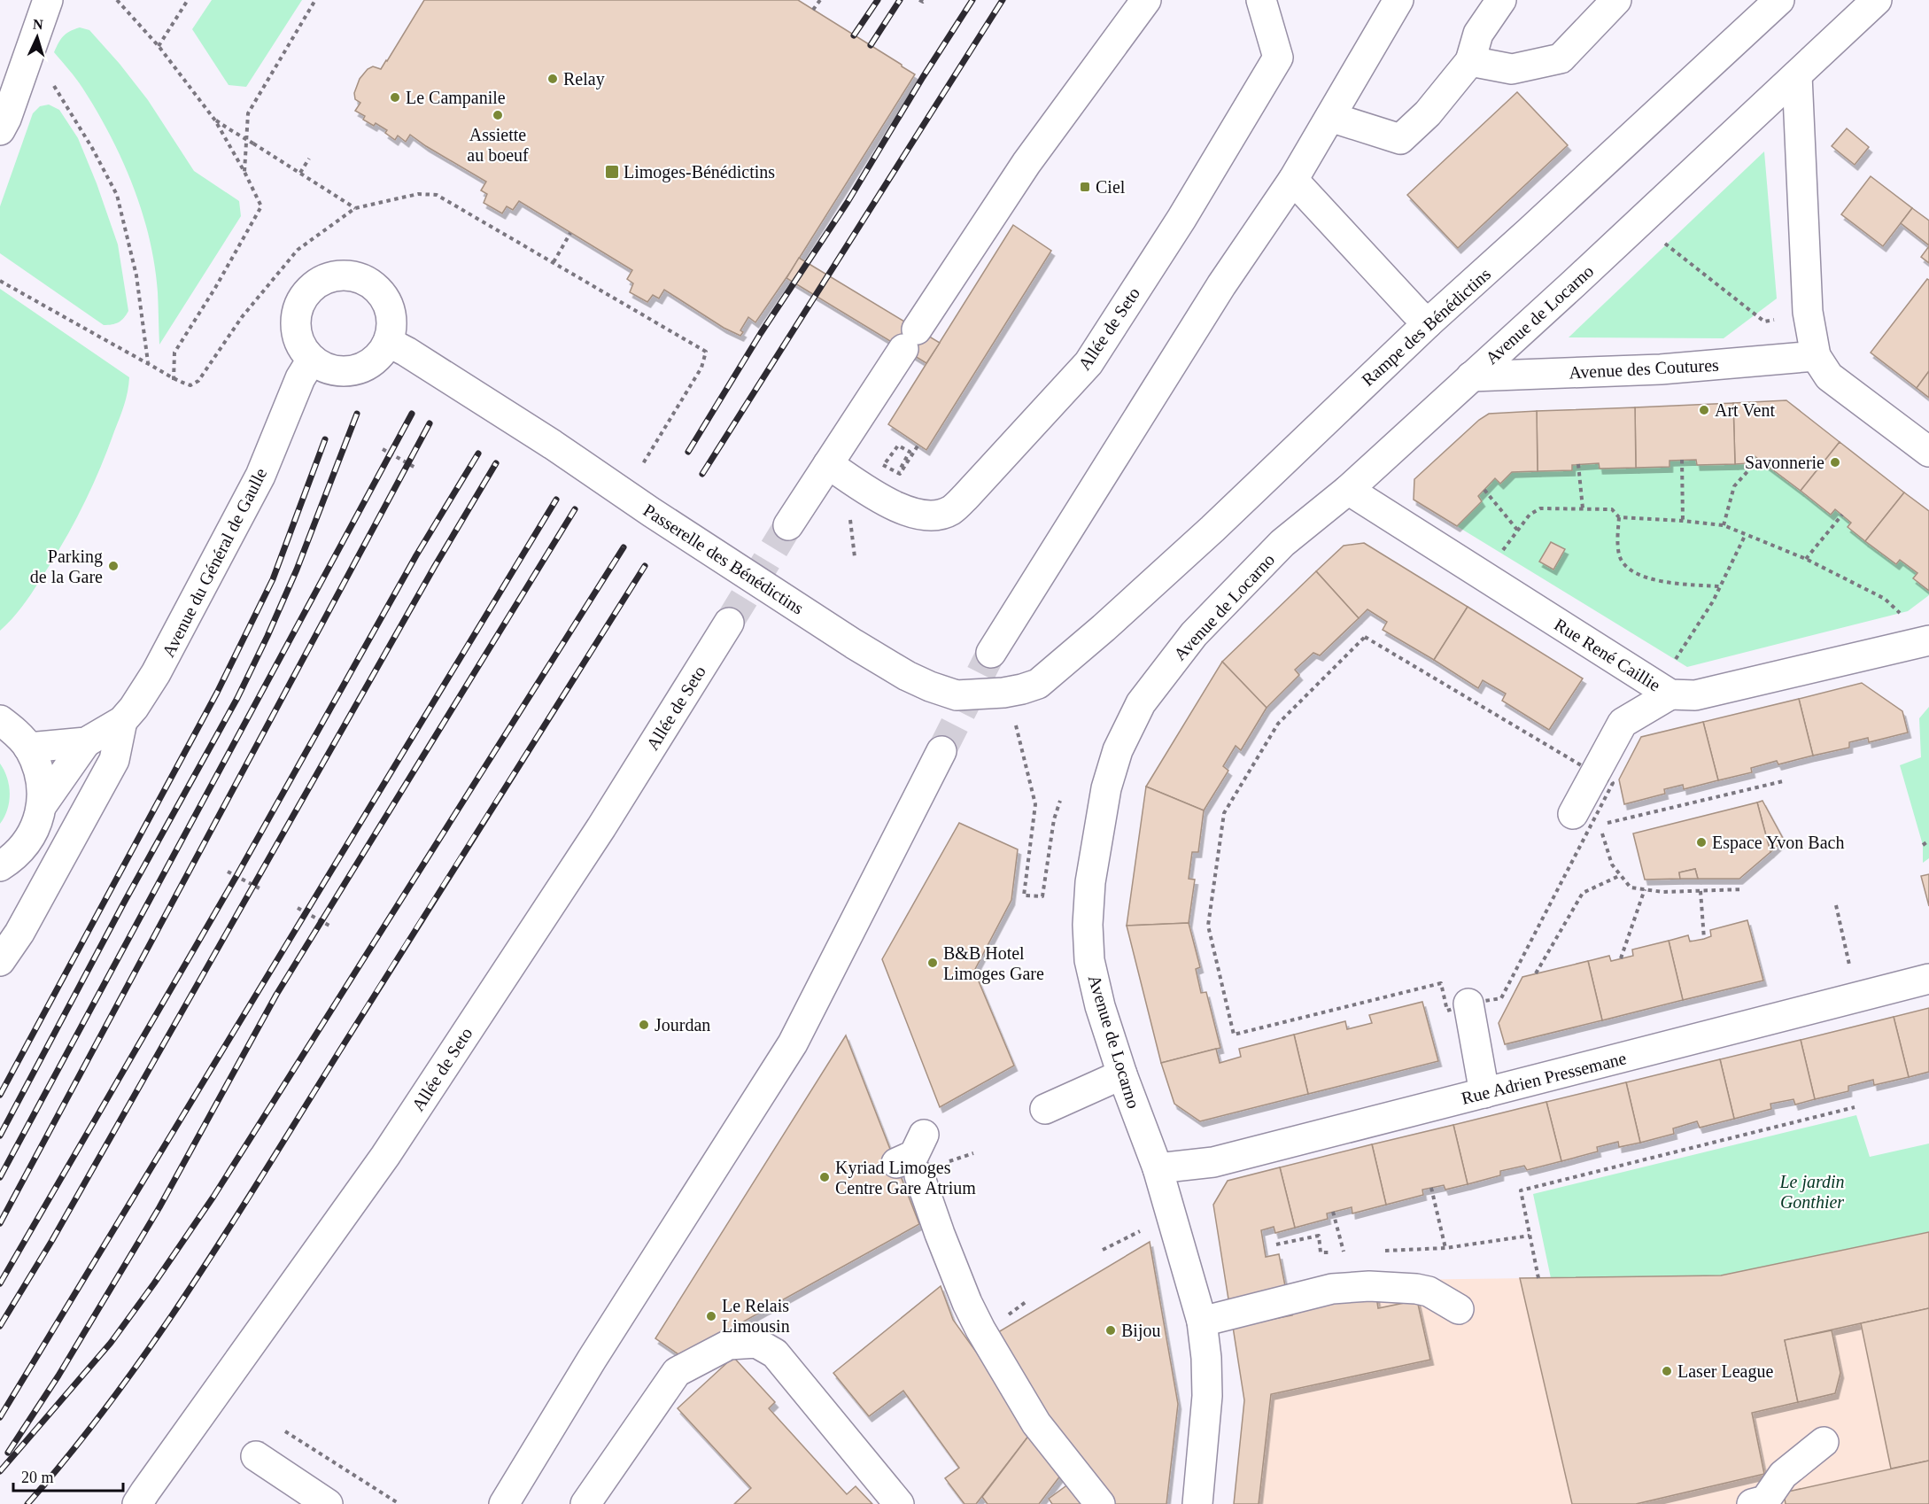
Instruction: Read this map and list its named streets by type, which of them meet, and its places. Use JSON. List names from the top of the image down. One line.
{"streets":{"street":["Avenue de Locarno","Rampe des Bénédictins","Allée de Seto","Avenue des Coutures","Passerelle des Bénédictins","Avenue du Général de Gaulle","Rue René Caillie","Rue Adrien Pressemane"]},"crossings":[["Avenue de Locarno","Avenue des Coutures"],["Avenue de Locarno","Rue René Caillie"],["Avenue de Locarno","Rue Adrien Pressemane"],["Rampe des Bénédictins","Passerelle des Bénédictins"],["Passerelle des Bénédictins","Avenue du Général de Gaulle"]],"parks":["Le jardin Gonthier"],"places":{"other":["Relay","Le Campanile","Assiette au boeuf","Art Vent","Savonnerie","Parking de la Gare","Espace Yvon Bach","B&B Hotel Limoges Gare","Jourdan","Kyriad Limoges Centre Gare Atrium","Le Relais Limousin","Bijou","Laser League"],"transit":["Limoges-Bénédictins","Ciel"]},"scale_bar":"20 m","north":"top"}
